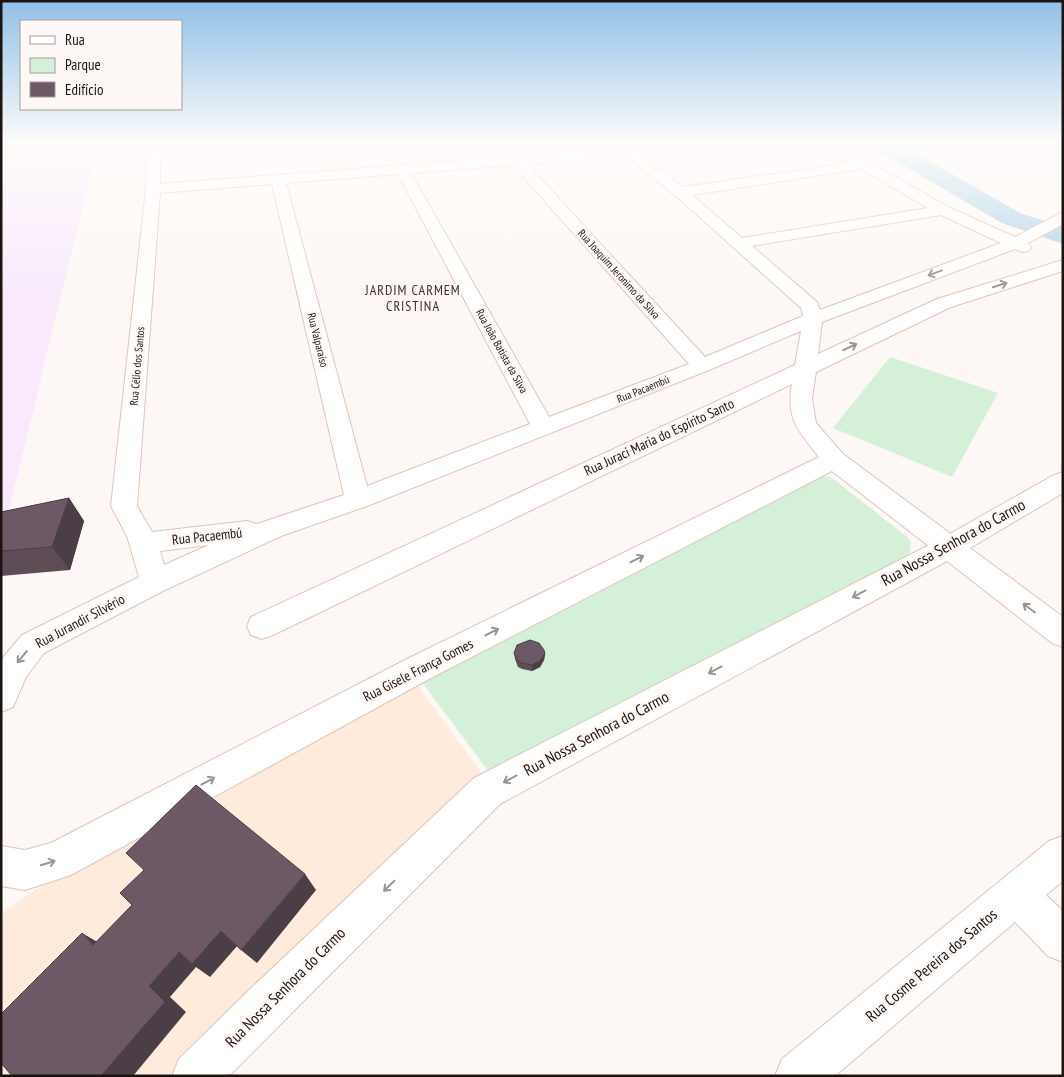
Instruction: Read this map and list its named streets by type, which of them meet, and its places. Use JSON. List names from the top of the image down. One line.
{"streets":{"street":["Rua Joaquim Jeronimo da Silva","Rua Valparaíso","Rua João Batista da Silva","Rua Célio dos Santos","Rua Pacaembú","Rua Juraci Maria do Espírito Santo","Rua Nossa Senhora do Carmo","Rua Jurandir Silvério","Rua Gisele França Gomes","Rua Cosme Pereira dos Santos"]},"crossings":[["Rua Joaquim Jeronimo da Silva","Rua Pacaembú"],["Rua Valparaíso","Rua Pacaembú"],["Rua João Batista da Silva","Rua Pacaembú"],["Rua Célio dos Santos","Rua Pacaembú"],["Rua Célio dos Santos","Rua Jurandir Silvério"],["Rua Pacaembú","Rua Jurandir Silvério"]],"one_way":["Rua Nossa Senhora do Carmo","Rua Jurandir Silvério","Rua Gisele França Gomes"],"districts":["JARDIM CARMEM CRISTINA"],"legend":["Rua","Parque","Edifício"]}
